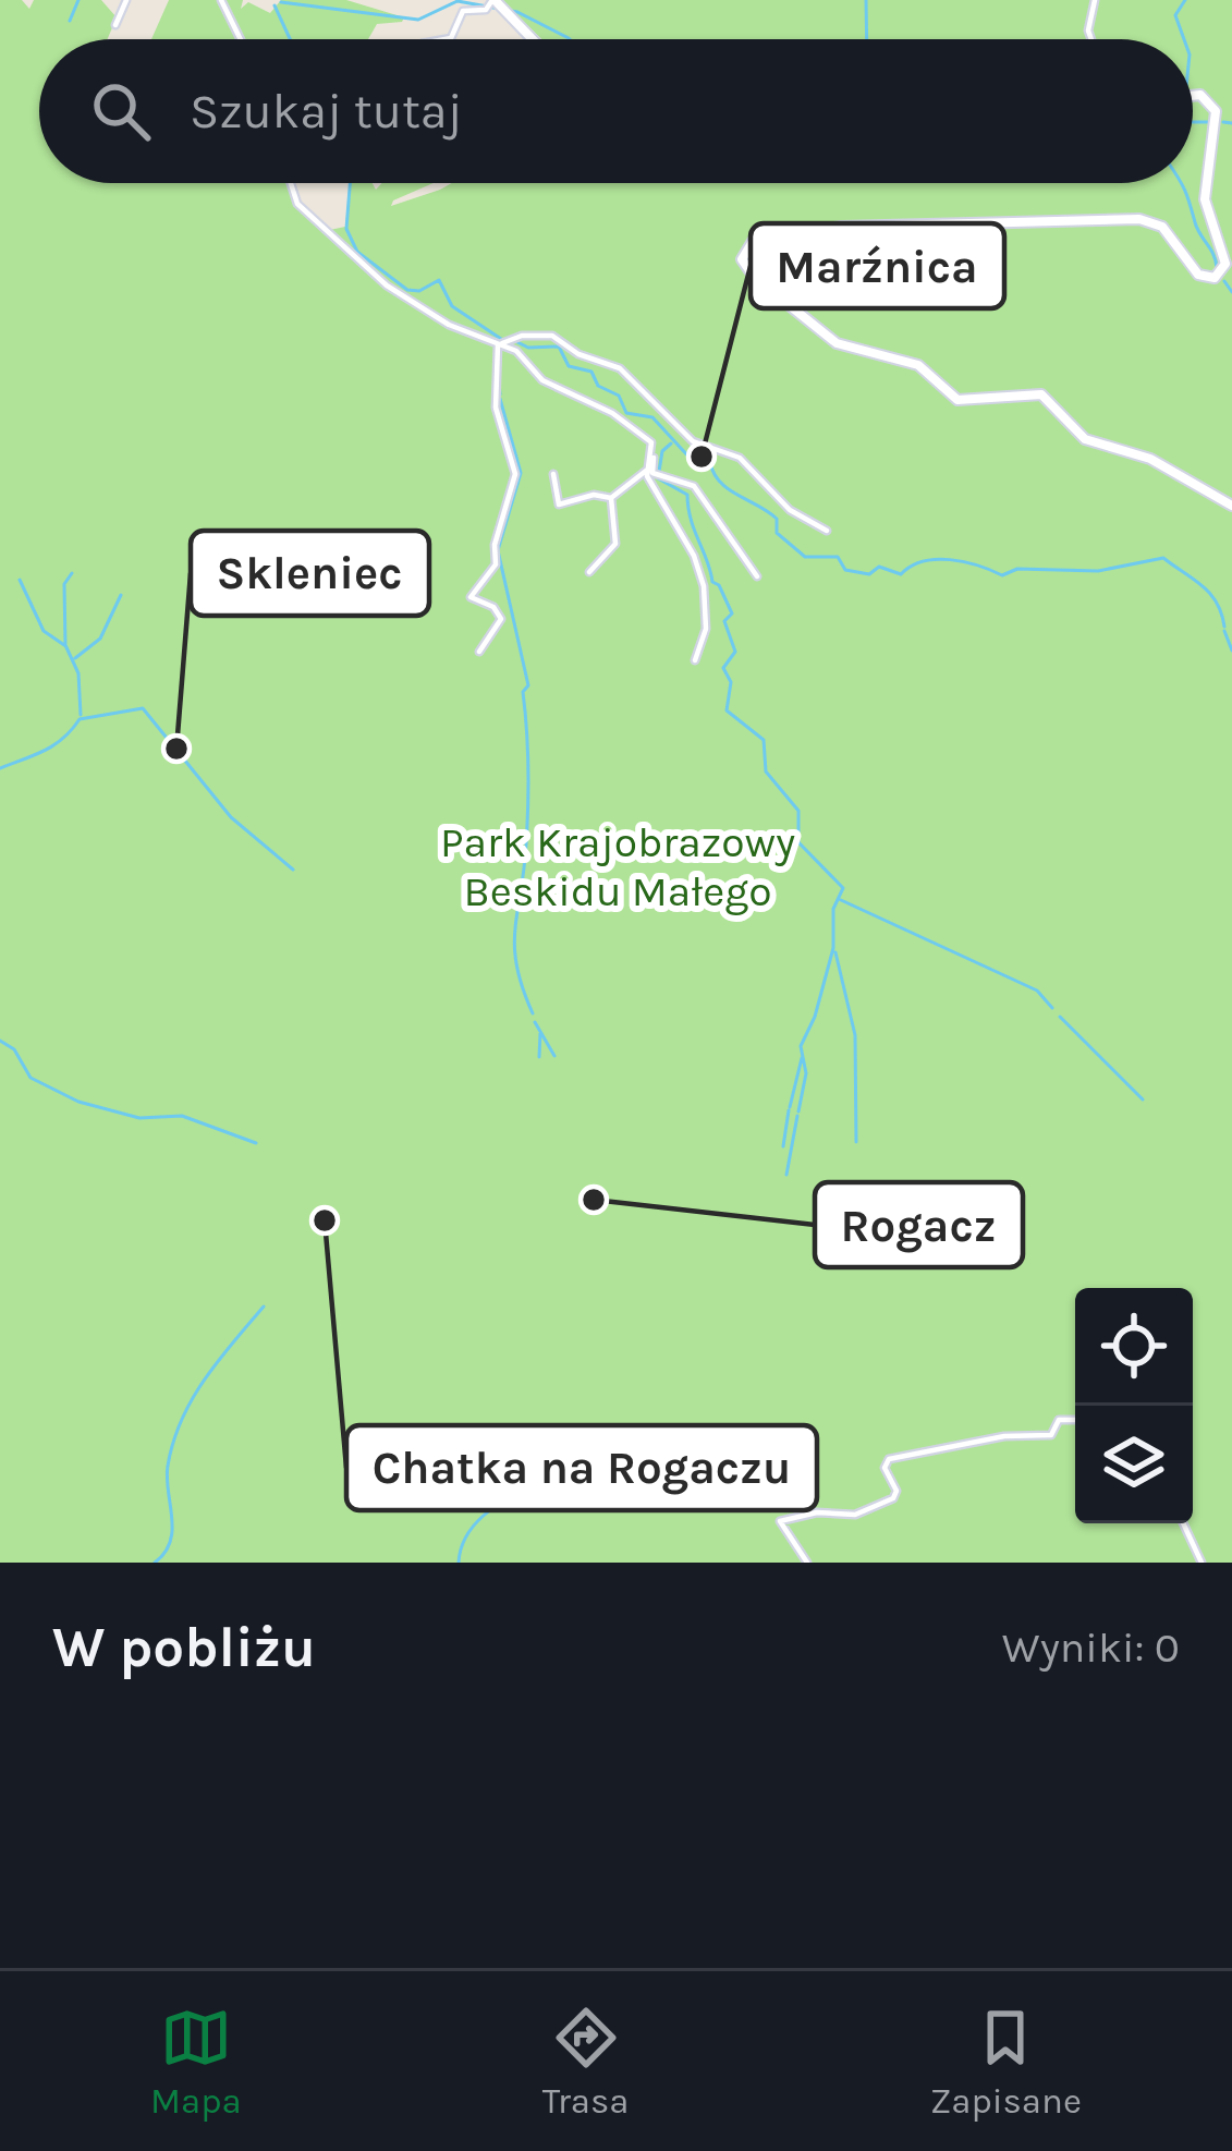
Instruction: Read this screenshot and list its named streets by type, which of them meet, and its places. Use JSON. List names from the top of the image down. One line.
{"parks":["Park Krajobrazowy Beskidu Małego"],"places":["Marźnica","Skleniec","Rogacz","Chatka na Rogaczu"],"page":{"search":"Szukaj tutaj","heading":["W pobliżu","Wyniki: 0"],"nav":["Mapa","Trasa","Zapisane"]}}
